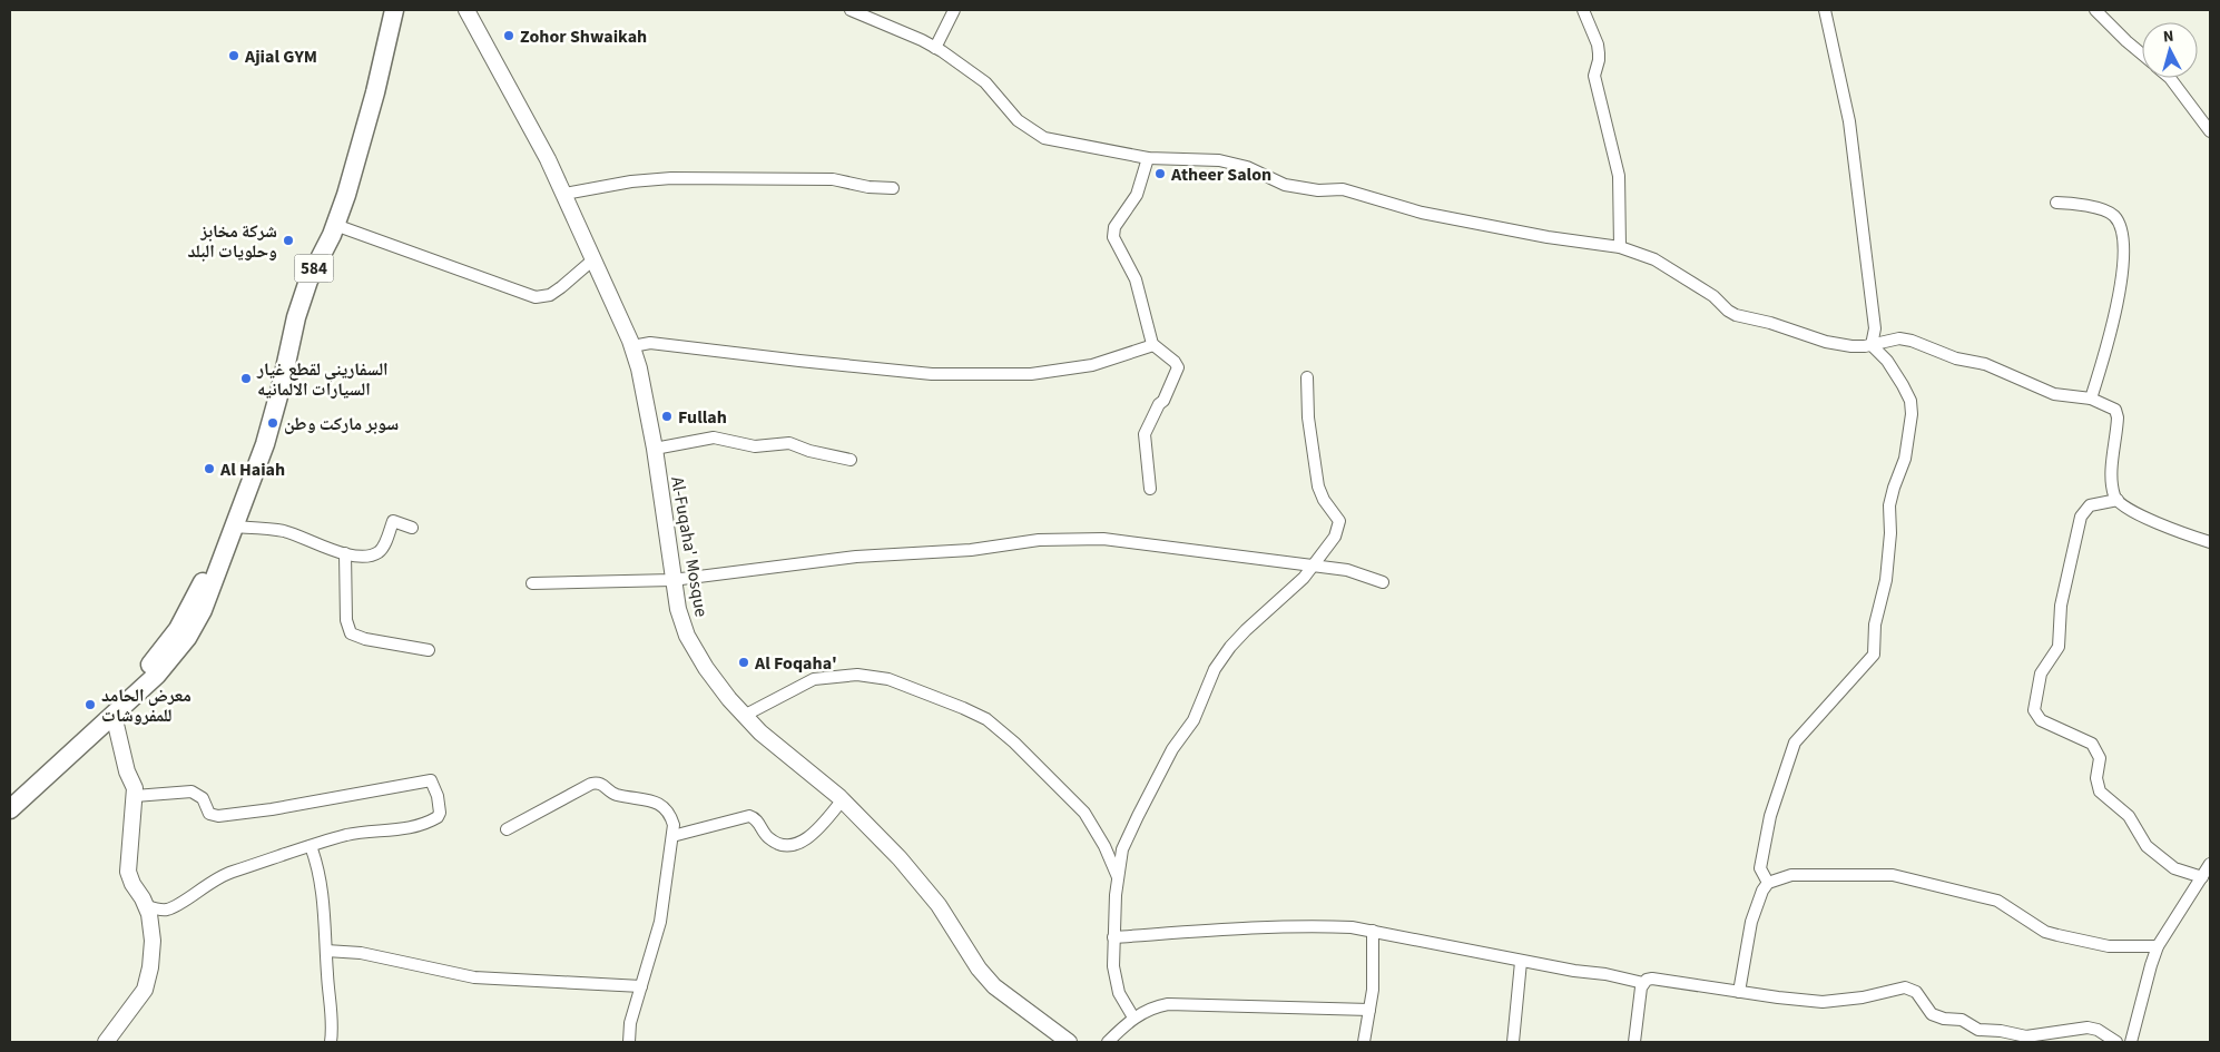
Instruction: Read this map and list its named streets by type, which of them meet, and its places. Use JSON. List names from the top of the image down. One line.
{"streets":{"main road":["584"],"street":["Al-Fuqaha' Mosque"]},"places":["Zohor Shwaikah","Ajial GYM","Atheer Salon","شركة مخابز وحلويات البلد","السفاريني لقطع غيار السيارات الالمانيه","Fullah","سوبر ماركت وطن","Al Haiah","Al Foqaha'","معرض الحامد للمفروشات"],"north":"top"}
